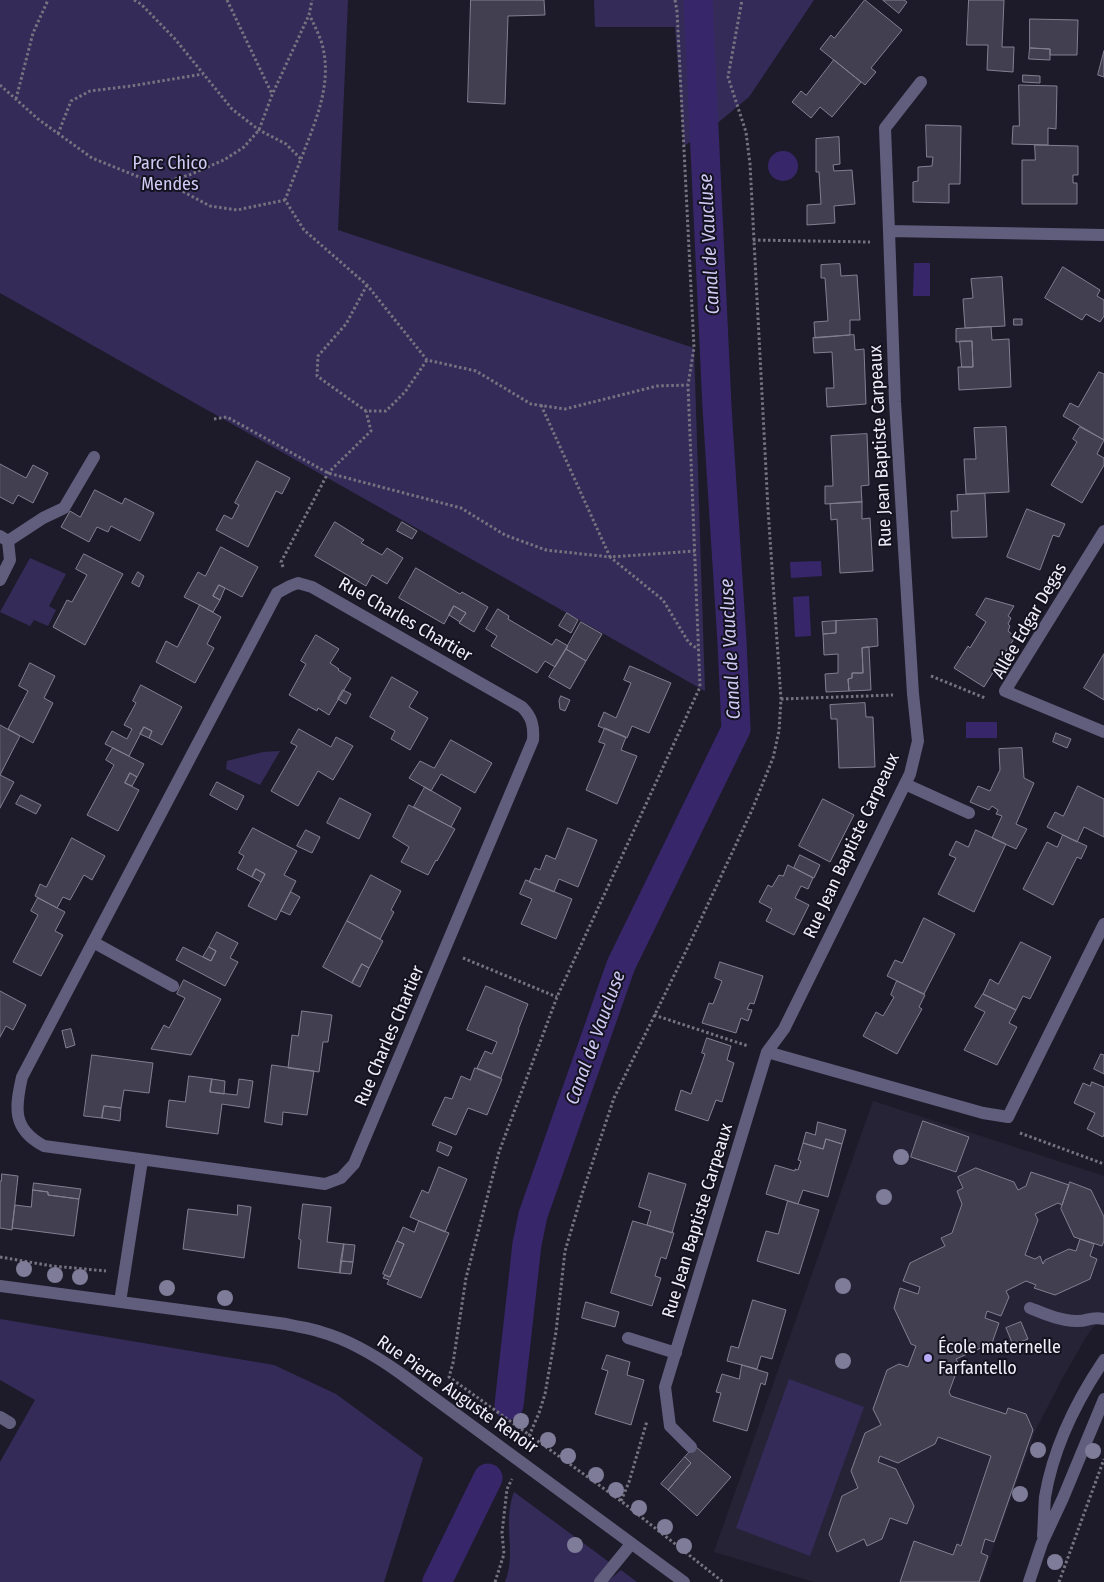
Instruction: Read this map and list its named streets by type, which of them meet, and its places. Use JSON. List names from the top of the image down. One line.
{"streets":{"street":["Rue Jean Baptiste Carpeaux","Rue Charles Chartier","Allée Edgar Degas","Rue Pierre Auguste Renoir"]},"water":["Canal de Vaucluse"],"parks":["Parc Chico Mendes"],"places":["École maternelle Farfantello"]}
